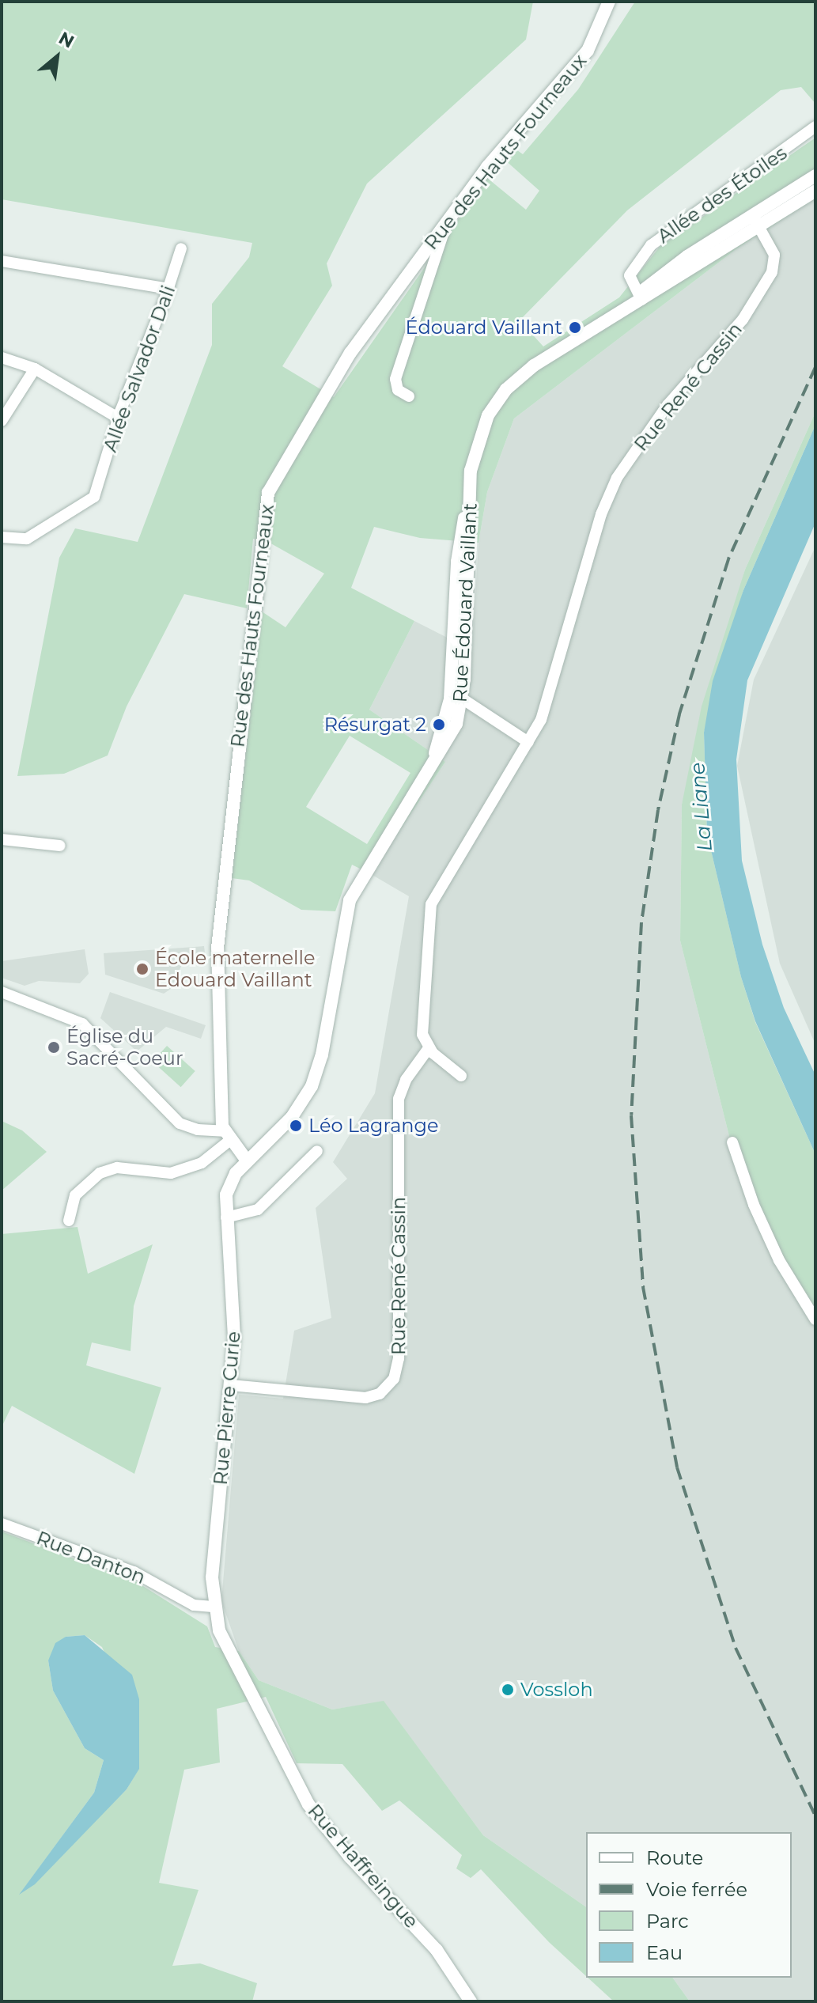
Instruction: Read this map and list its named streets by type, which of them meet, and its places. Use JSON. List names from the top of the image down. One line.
{"streets":{"street":["Rue des Hauts Fourneaux","Allée des Étoiles","Allée Salvador Dali","Rue René Cassin","Rue Édouard Vaillant","Rue Pierre Curie","Rue Danton","Rue Haffreingue"]},"crossings":[["Allée des Étoiles","Rue Édouard Vaillant"],["Rue René Cassin","Rue Édouard Vaillant"],["Rue René Cassin","Rue Pierre Curie"],["Rue Édouard Vaillant","Rue Pierre Curie"],["Rue Pierre Curie","Rue Danton"],["Rue Pierre Curie","Rue Haffreingue"]],"water":["La Liane"],"places":["Édouard Vaillant","Résurgat 2","École maternelle Edouard Vaillant","Église du Sacré-Coeur","Léo Lagrange","Vossloh"],"legend":["Route","Voie ferrée","Parc","Eau"],"north":"top right"}
